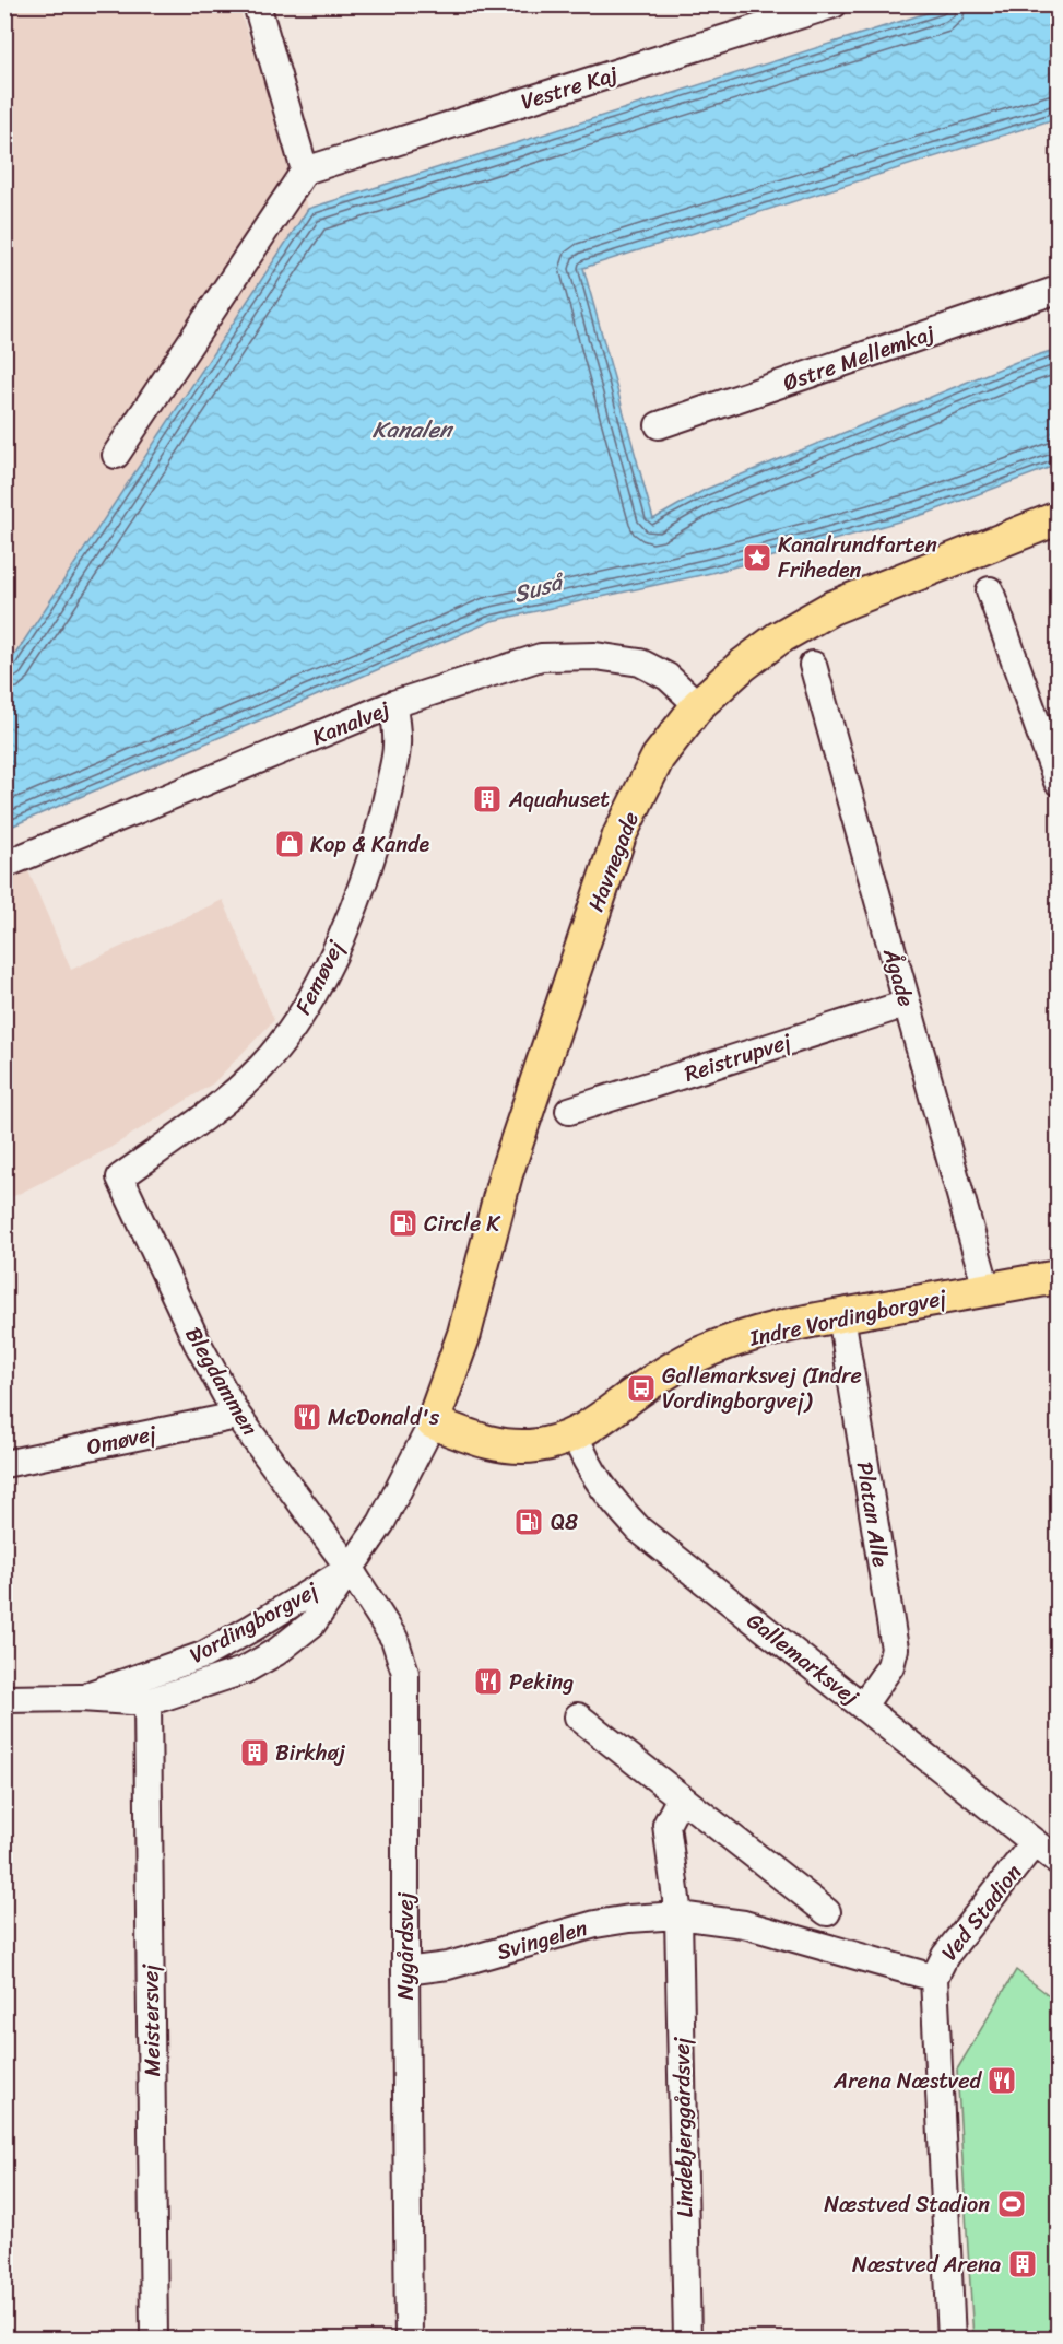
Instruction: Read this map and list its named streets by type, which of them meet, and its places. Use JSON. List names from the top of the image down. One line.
{"streets":{"main road":["Havnegade","Indre Vordingborgvej"],"street":["Vestre Kaj","Østre Mellemkaj","Kanalvej","Femøvej","Ågade","Reistrupvej","Blegdammen","Omøvej","Platan Alle","Vordingborgvej","Gallemarksvej","Ved Stadion","Svingelen","Nygårdsvej","Meistersvej","Lindebjerggårdsvej"]},"crossings":[["Kanalvej","Havnegade"],["Kanalvej","Femøvej"],["Havnegade","Indre Vordingborgvej"],["Havnegade","Vordingborgvej"],["Femøvej","Blegdammen"],["Ågade","Reistrupvej"],["Ågade","Indre Vordingborgvej"],["Indre Vordingborgvej","Platan Alle"],["Indre Vordingborgvej","Vordingborgvej"],["Indre Vordingborgvej","Gallemarksvej"],["Blegdammen","Omøvej"],["Blegdammen","Vordingborgvej"],["Blegdammen","Nygårdsvej"],["Platan Alle","Gallemarksvej"],["Vordingborgvej","Nygårdsvej"],["Vordingborgvej","Meistersvej"],["Gallemarksvej","Ved Stadion"],["Ved Stadion","Svingelen"],["Svingelen","Nygårdsvej"],["Svingelen","Lindebjerggårdsvej"]],"water":["Kanalen","Suså"],"places":{"place":["Kanalrundfarten Friheden"],"building":["Aquahuset","Birkhøj","Næstved Arena"],"shop":["Kop & Kande"],"fuel station":["Circle K","Q8"],"bus stop":["Gallemarksvej (Indre Vordingborgvej)"],"restaurant":["McDonald's","Peking","Arena Næstved"],"sports":["Næstved Stadion"]}}
